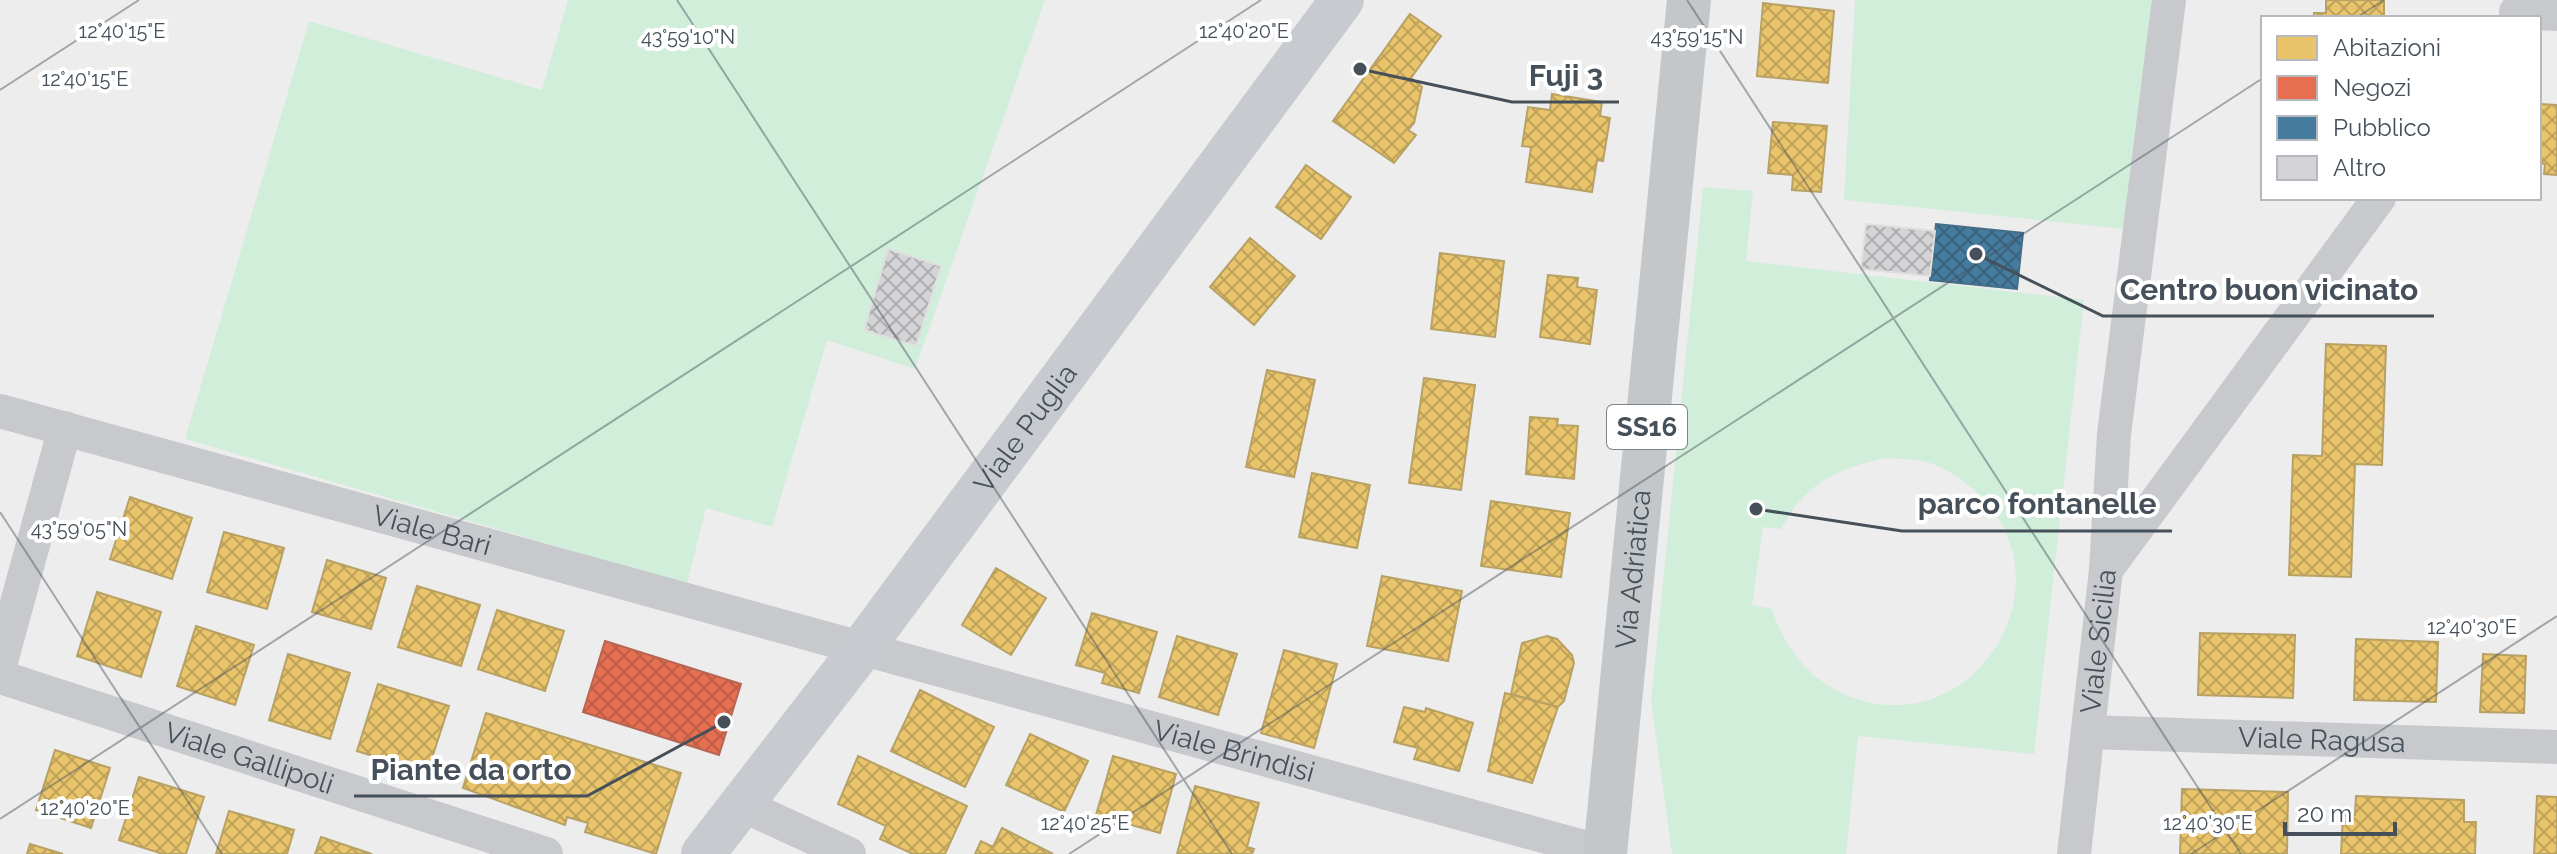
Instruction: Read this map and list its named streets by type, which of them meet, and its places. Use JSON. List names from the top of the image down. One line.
{"streets":{"main road":["SS16","Viale Puglia","Via Adriatica"],"street":["Viale Bari","Viale Sicilia","Viale Ragusa","Viale Brindisi","Viale Gallipoli"]},"crossings":[["Viale Puglia","Viale Bari"],["Viale Puglia","Viale Brindisi"],["Viale Bari","Viale Brindisi"],["Via Adriatica","Viale Brindisi"],["Viale Sicilia","Viale Ragusa"]],"places":["Fuji 3","Centro buon vicinato","parco fontanelle","Piante da orto"],"legend":["Abitazioni","Negozi","Pubblico","Altro"],"scale_bar":"20 m","coordinates":["12°40'15\"E","12°40'20\"E","43°59'10\"N","43°59'15\"N","43°59'05\"N","12°40'30\"E","12°40'25\"E"]}
